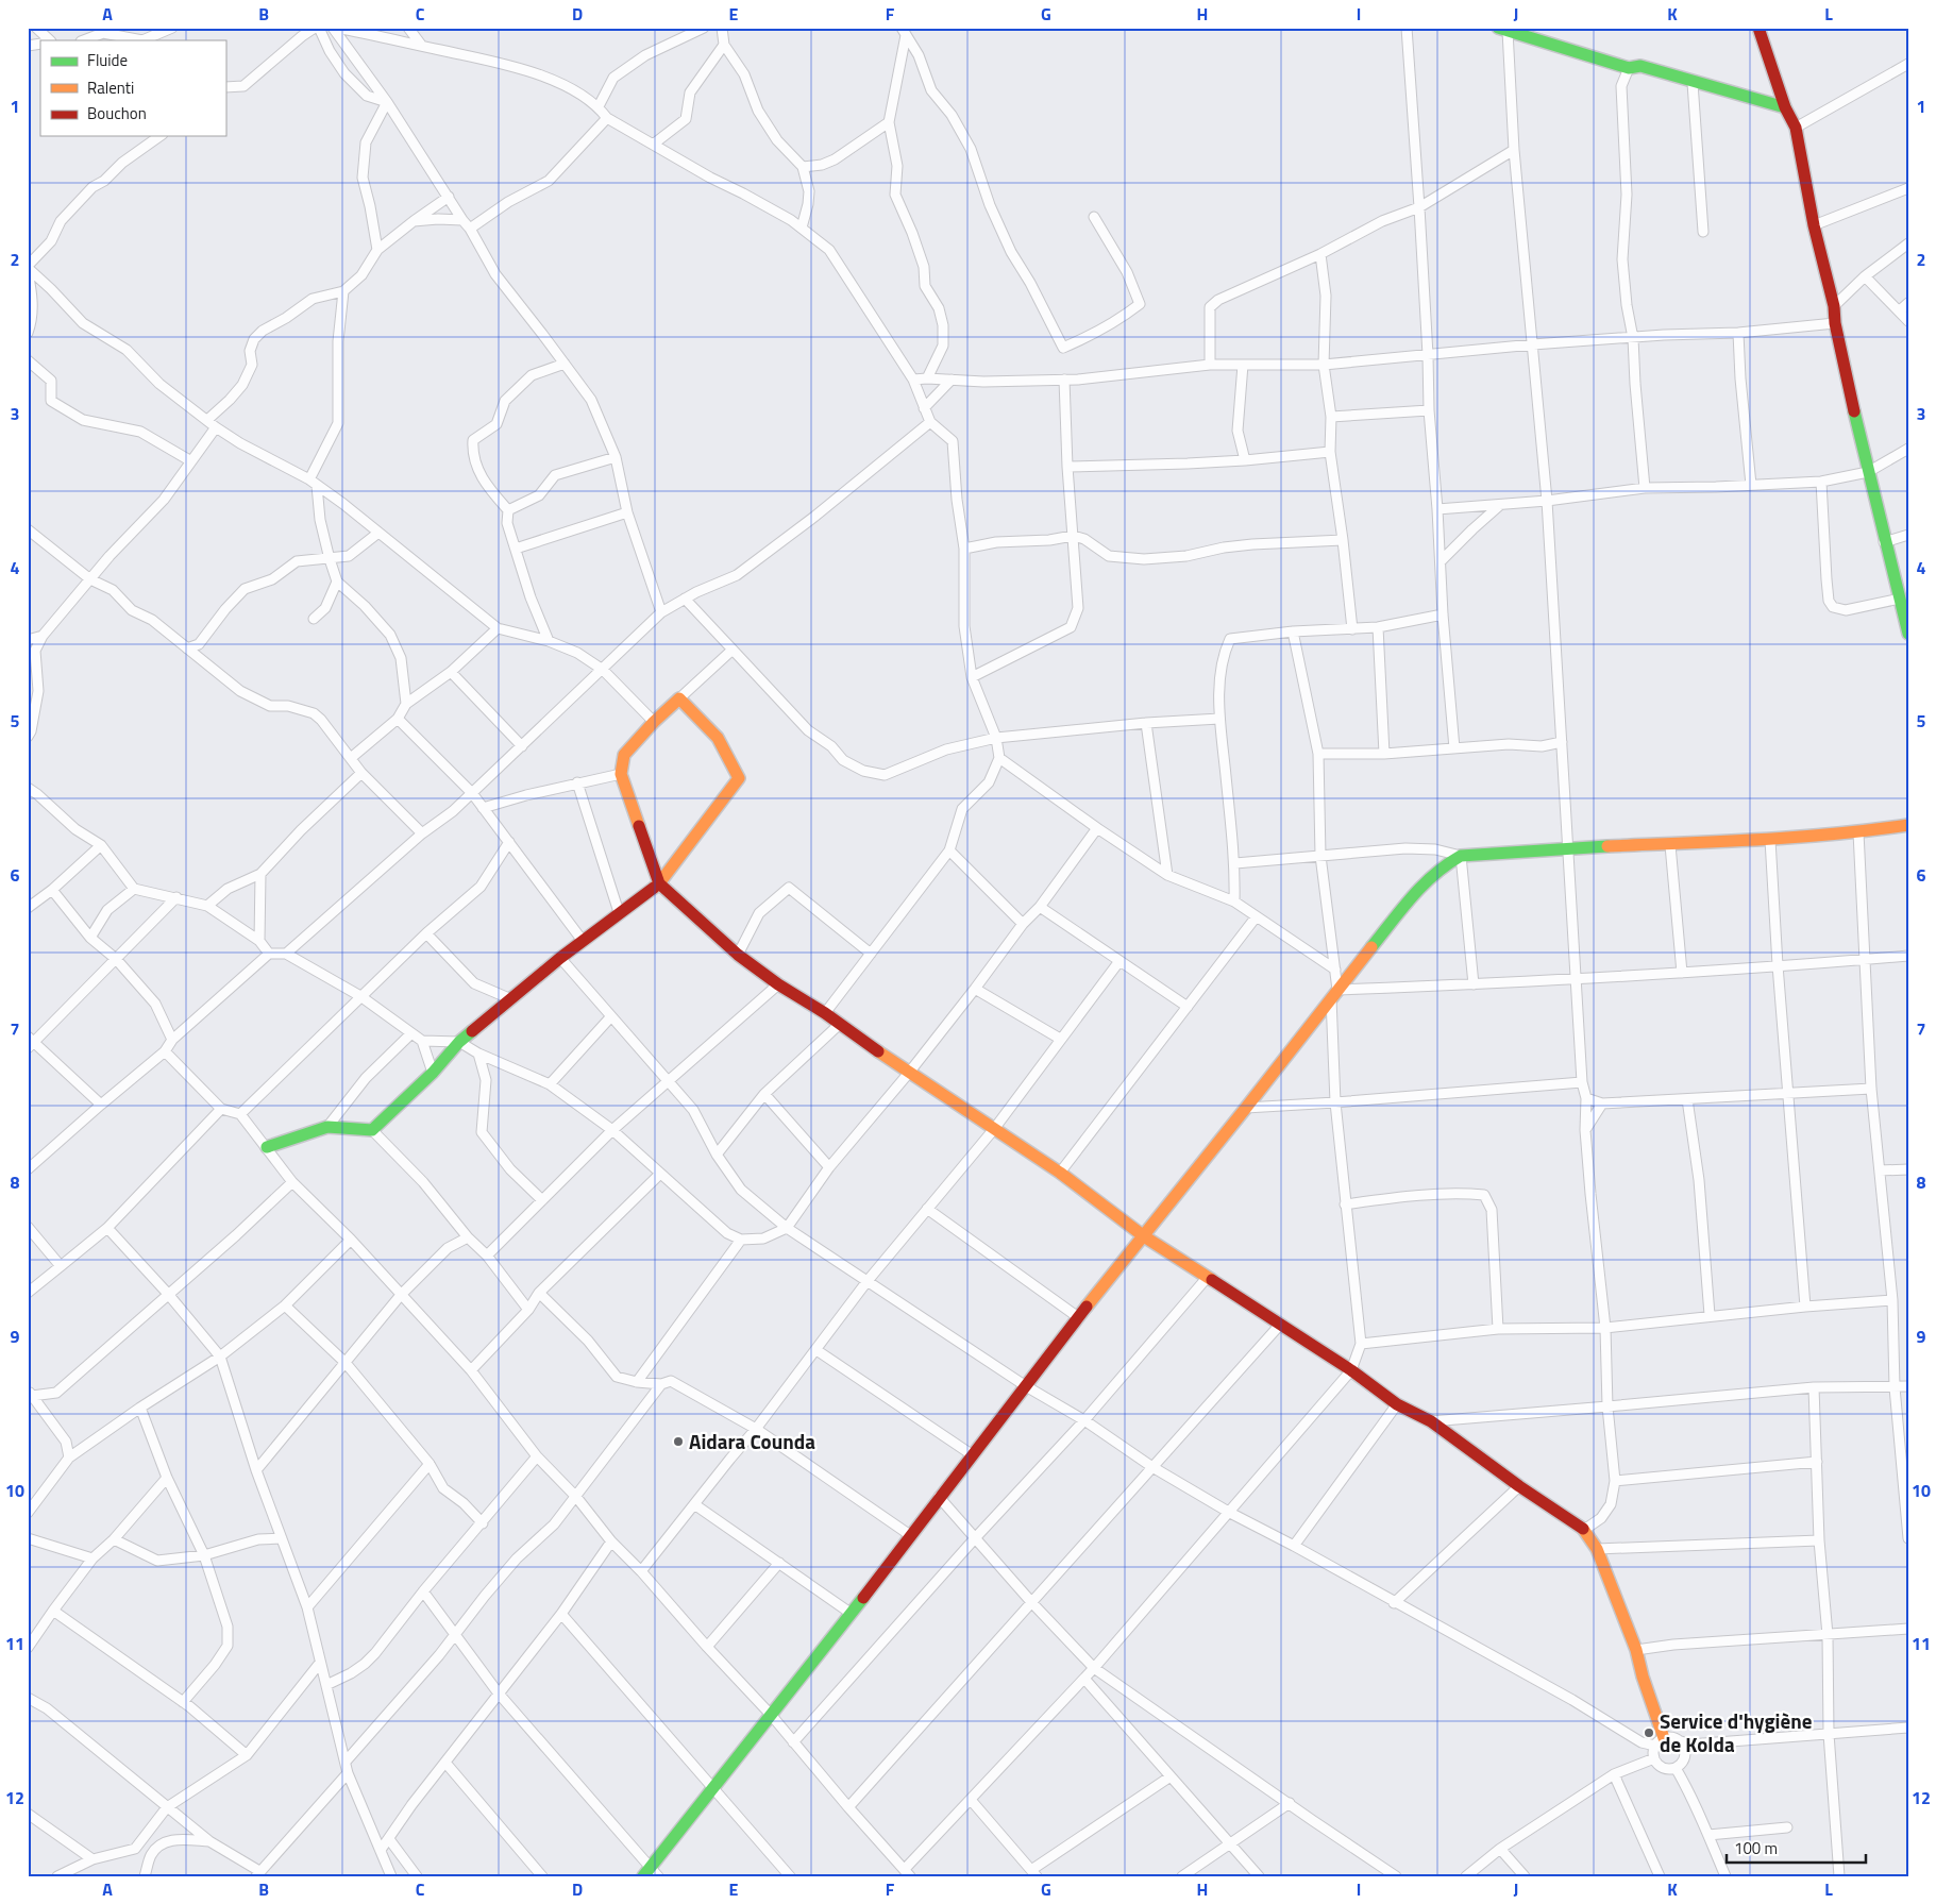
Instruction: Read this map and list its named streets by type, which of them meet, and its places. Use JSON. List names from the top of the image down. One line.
{"places":["Aidara Counda","Service d'hygiène de Kolda"],"legend":["Fluide","Ralenti","Bouchon"],"scale_bar":"100 m","grid":{"columns":["A","B","C","D","E","F","G","H","I","J","K","L"],"rows":["1","2","3","4","5","6","7","8","9","10","11","12"]}}
